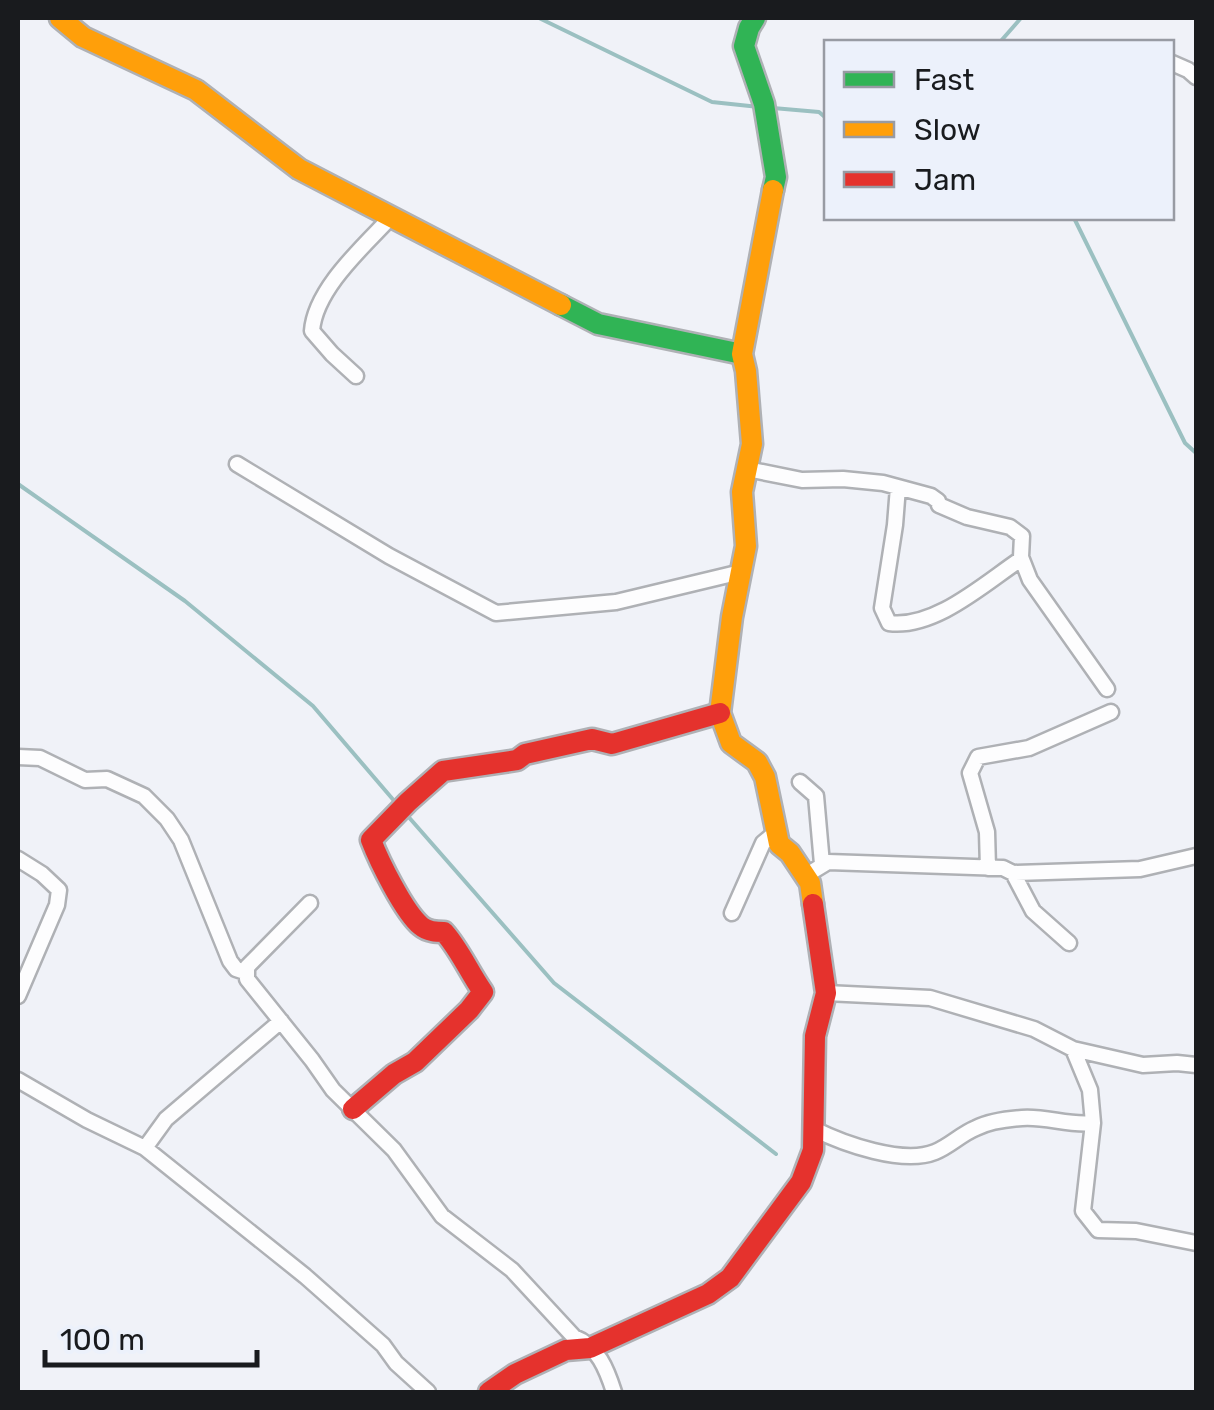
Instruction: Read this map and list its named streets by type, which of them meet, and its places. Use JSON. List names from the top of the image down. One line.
{"legend":["Fast","Slow","Jam"],"scale_bar":"100 m"}
